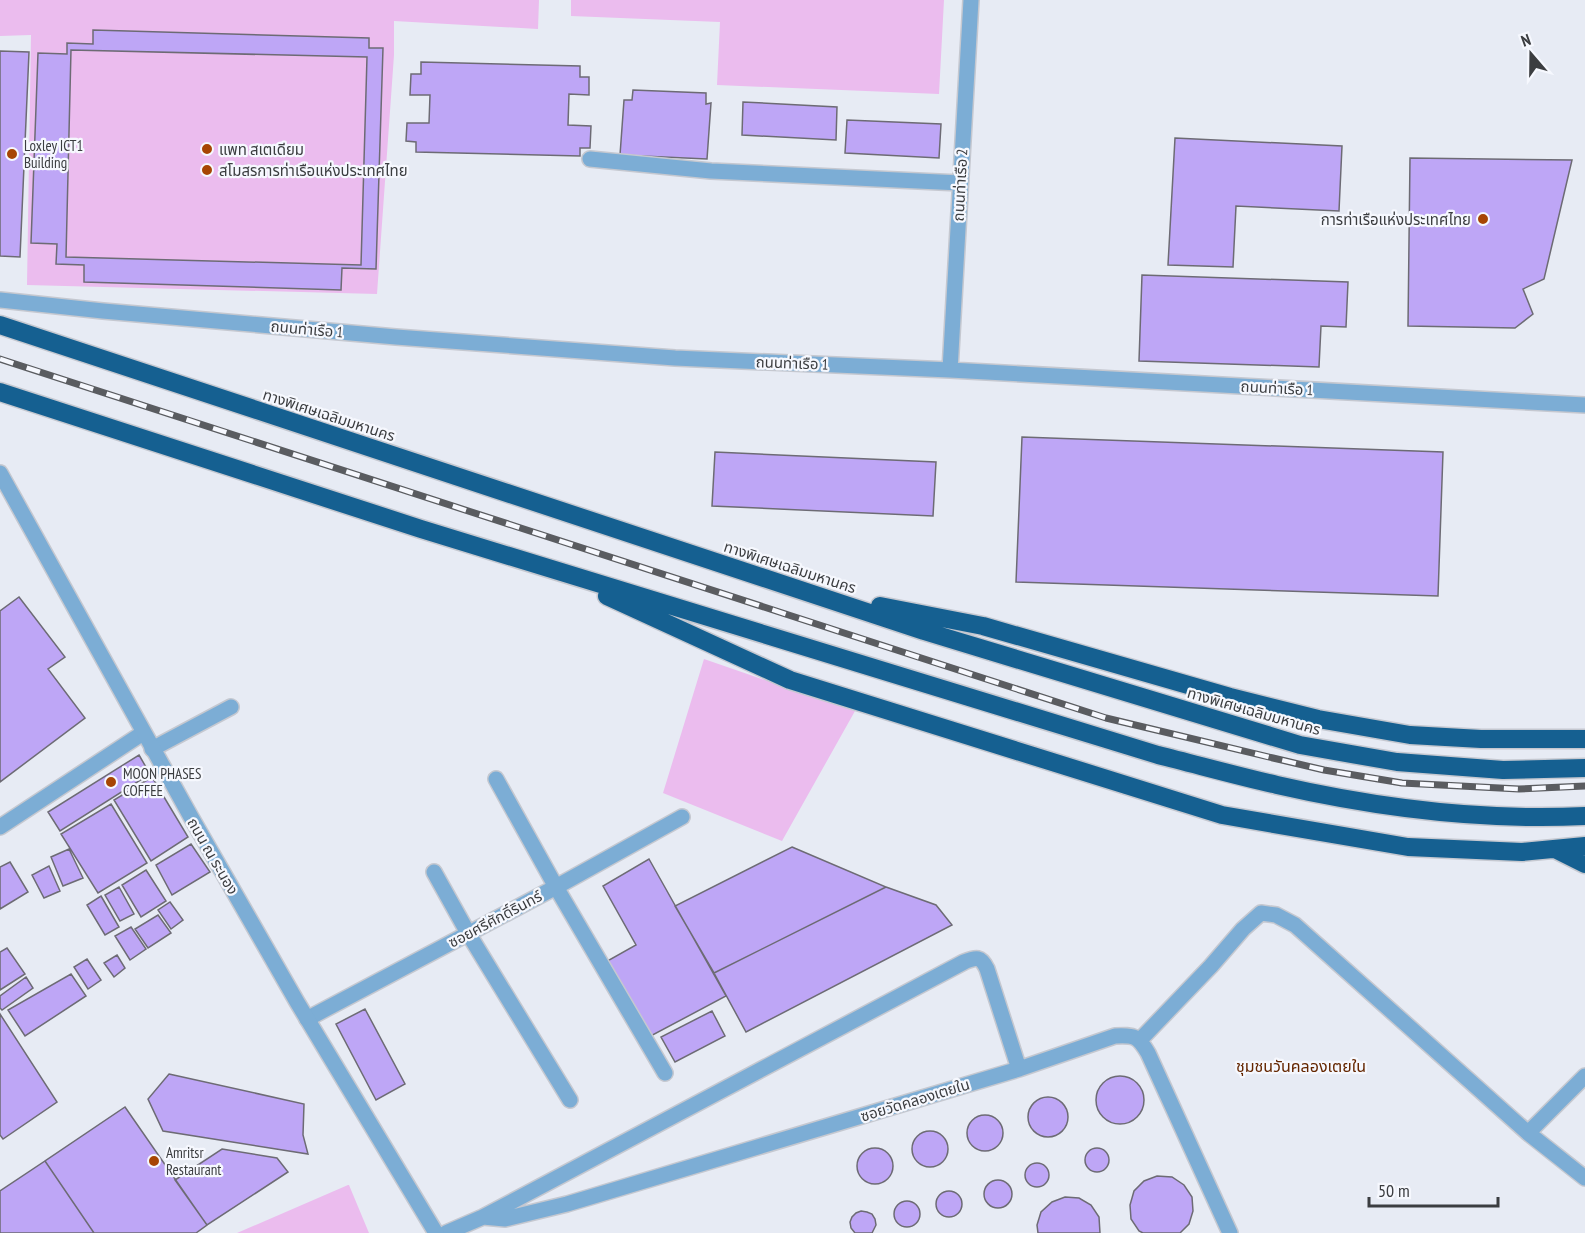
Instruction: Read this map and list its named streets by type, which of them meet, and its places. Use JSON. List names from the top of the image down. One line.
{"streets":{"highway":["ทางพิเศษเฉลิมมหานคร"],"street":["ถนนท่าเรือ 2","ถนนท่าเรือ 1","ถนน ณ ระนอง","ซอยศรีศักดิ์รินทร์","ซอยวัดคลองเตยใน"]},"crossings":[["ถนนท่าเรือ 2","ถนนท่าเรือ 1"],["ถนน ณ ระนอง","ซอยศรีศักดิ์รินทร์"]],"districts":["ชุมชนวันคลองเตยใน"],"places":["แพท สเตเดียม","Loxley ICT1 Building","สโมสรการท่าเรือแห่งประเทศไทย","การท่าเรือแห่งประเทศไทย","MOON PHASES COFFEE","Amritsr Restaurant"],"scale_bar":"50 m","north":"top"}
